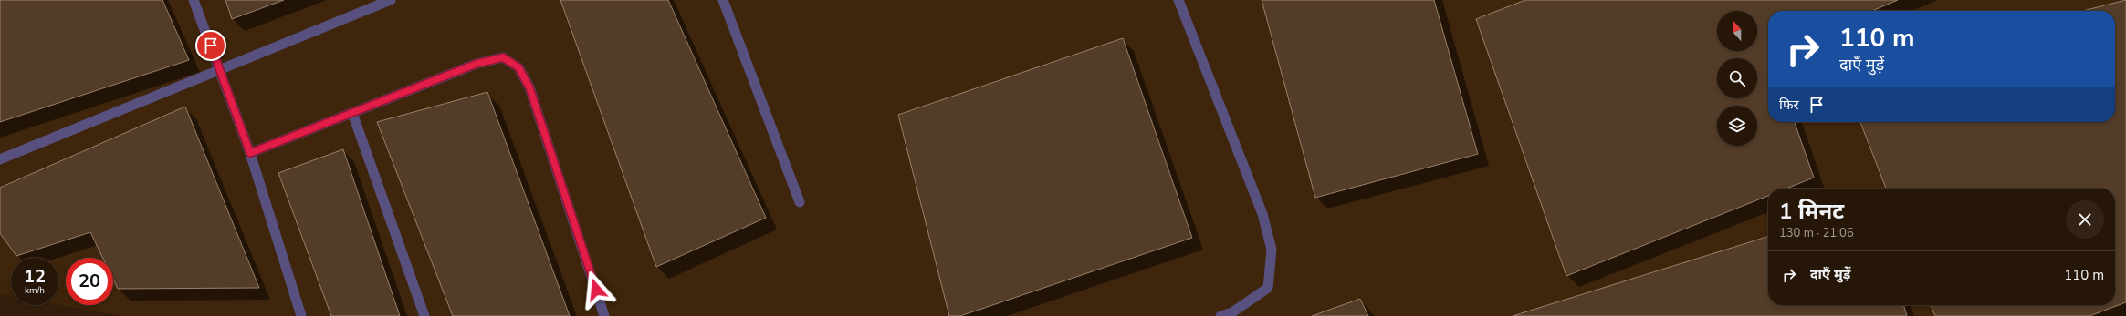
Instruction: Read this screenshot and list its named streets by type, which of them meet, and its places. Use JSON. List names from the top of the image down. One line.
{"north":"top","page":{"turn":["110 m","दाएँ मुड़ें"],"then":"फिर","heading":["1 मिनट","130 m · 21:06"],"list":[{"name":"दाएँ मुड़ें","value":"110 m"}],"speed":"12 km/h","limit":"20"}}
